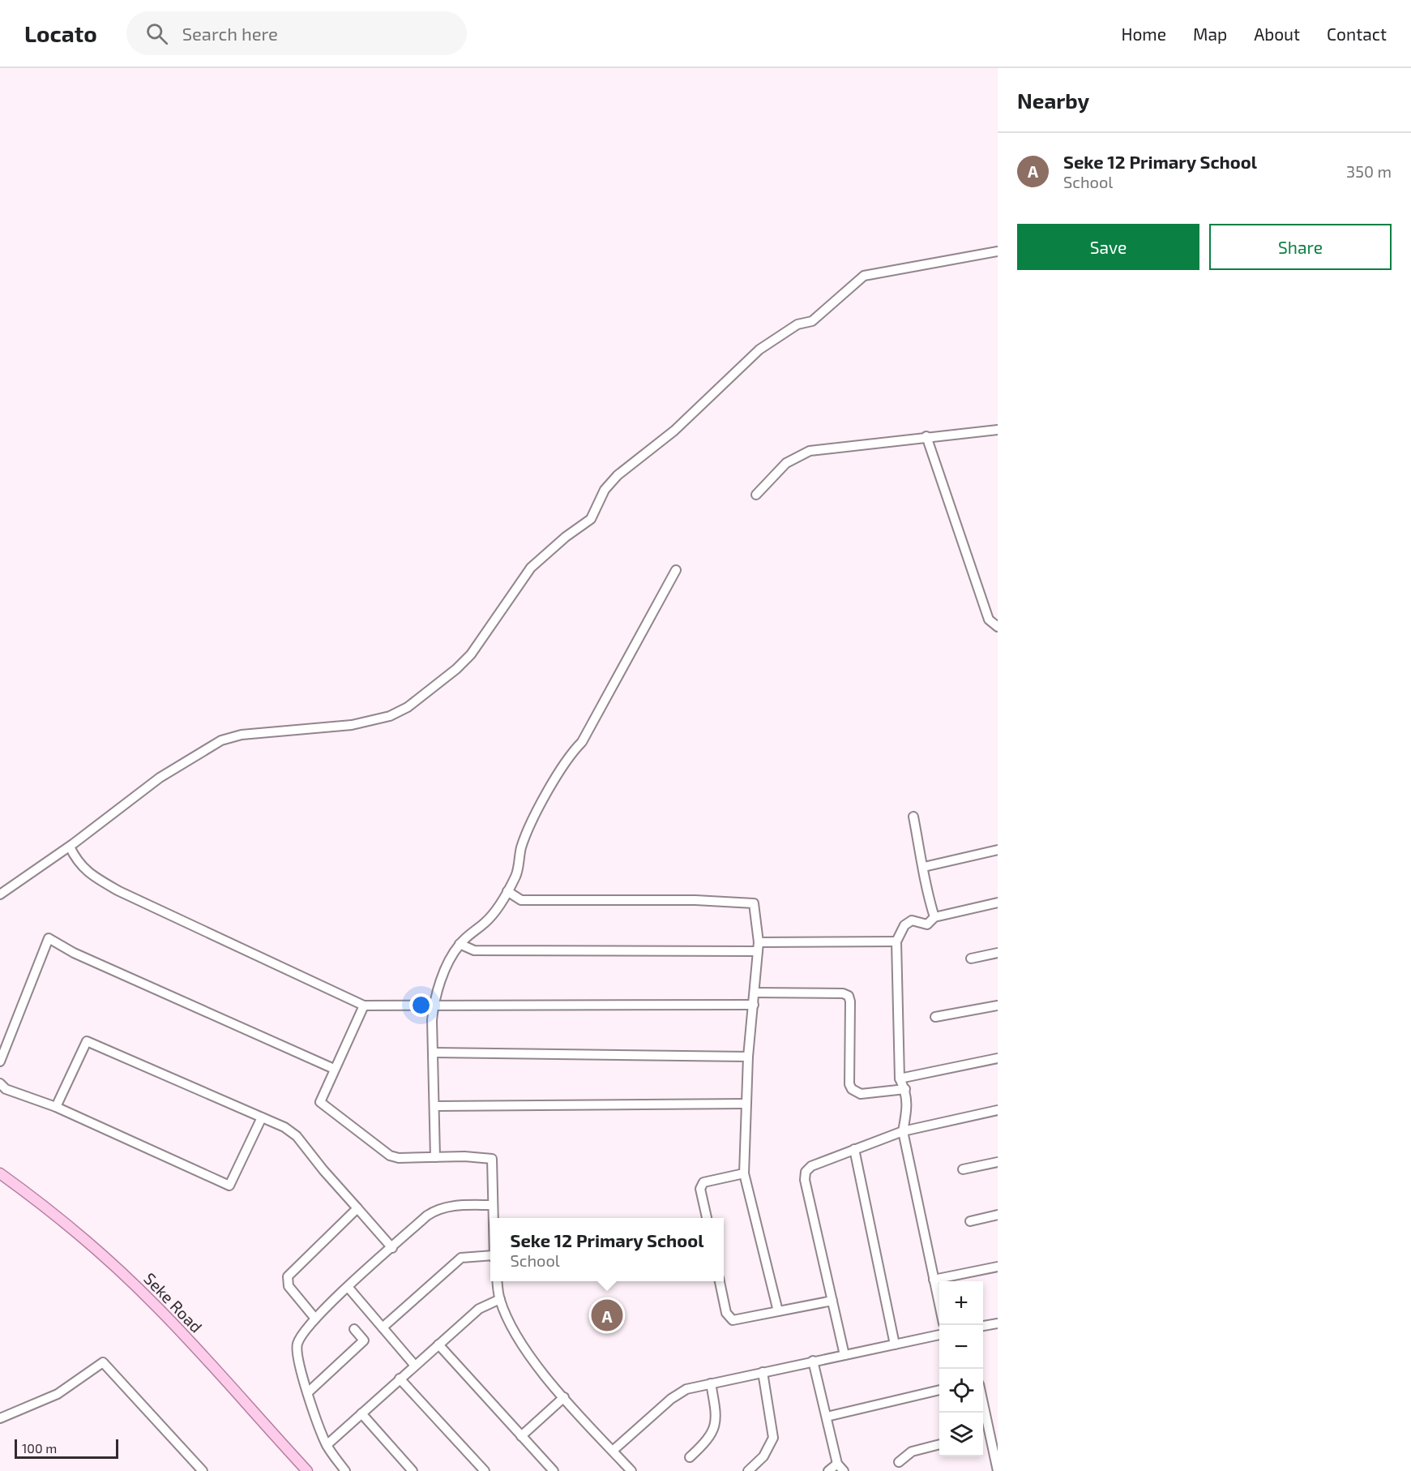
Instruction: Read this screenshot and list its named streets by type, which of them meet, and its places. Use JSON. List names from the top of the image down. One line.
{"streets":{"main road":["Seke Road"]},"scale_bar":"100 m","page":{"header":"Locato","search":"Search here","nav":["Home","Map","About","Contact"],"heading":"Nearby","list":[{"mark":"A","name":"Seke 12 Primary School","note":"School","value":"350 m"}],"buttons":["Save","Share"],"popup":["Seke 12 Primary School","School"],"map_buttons":["+","−"],"pins":"A","scale":"100 m"}}
